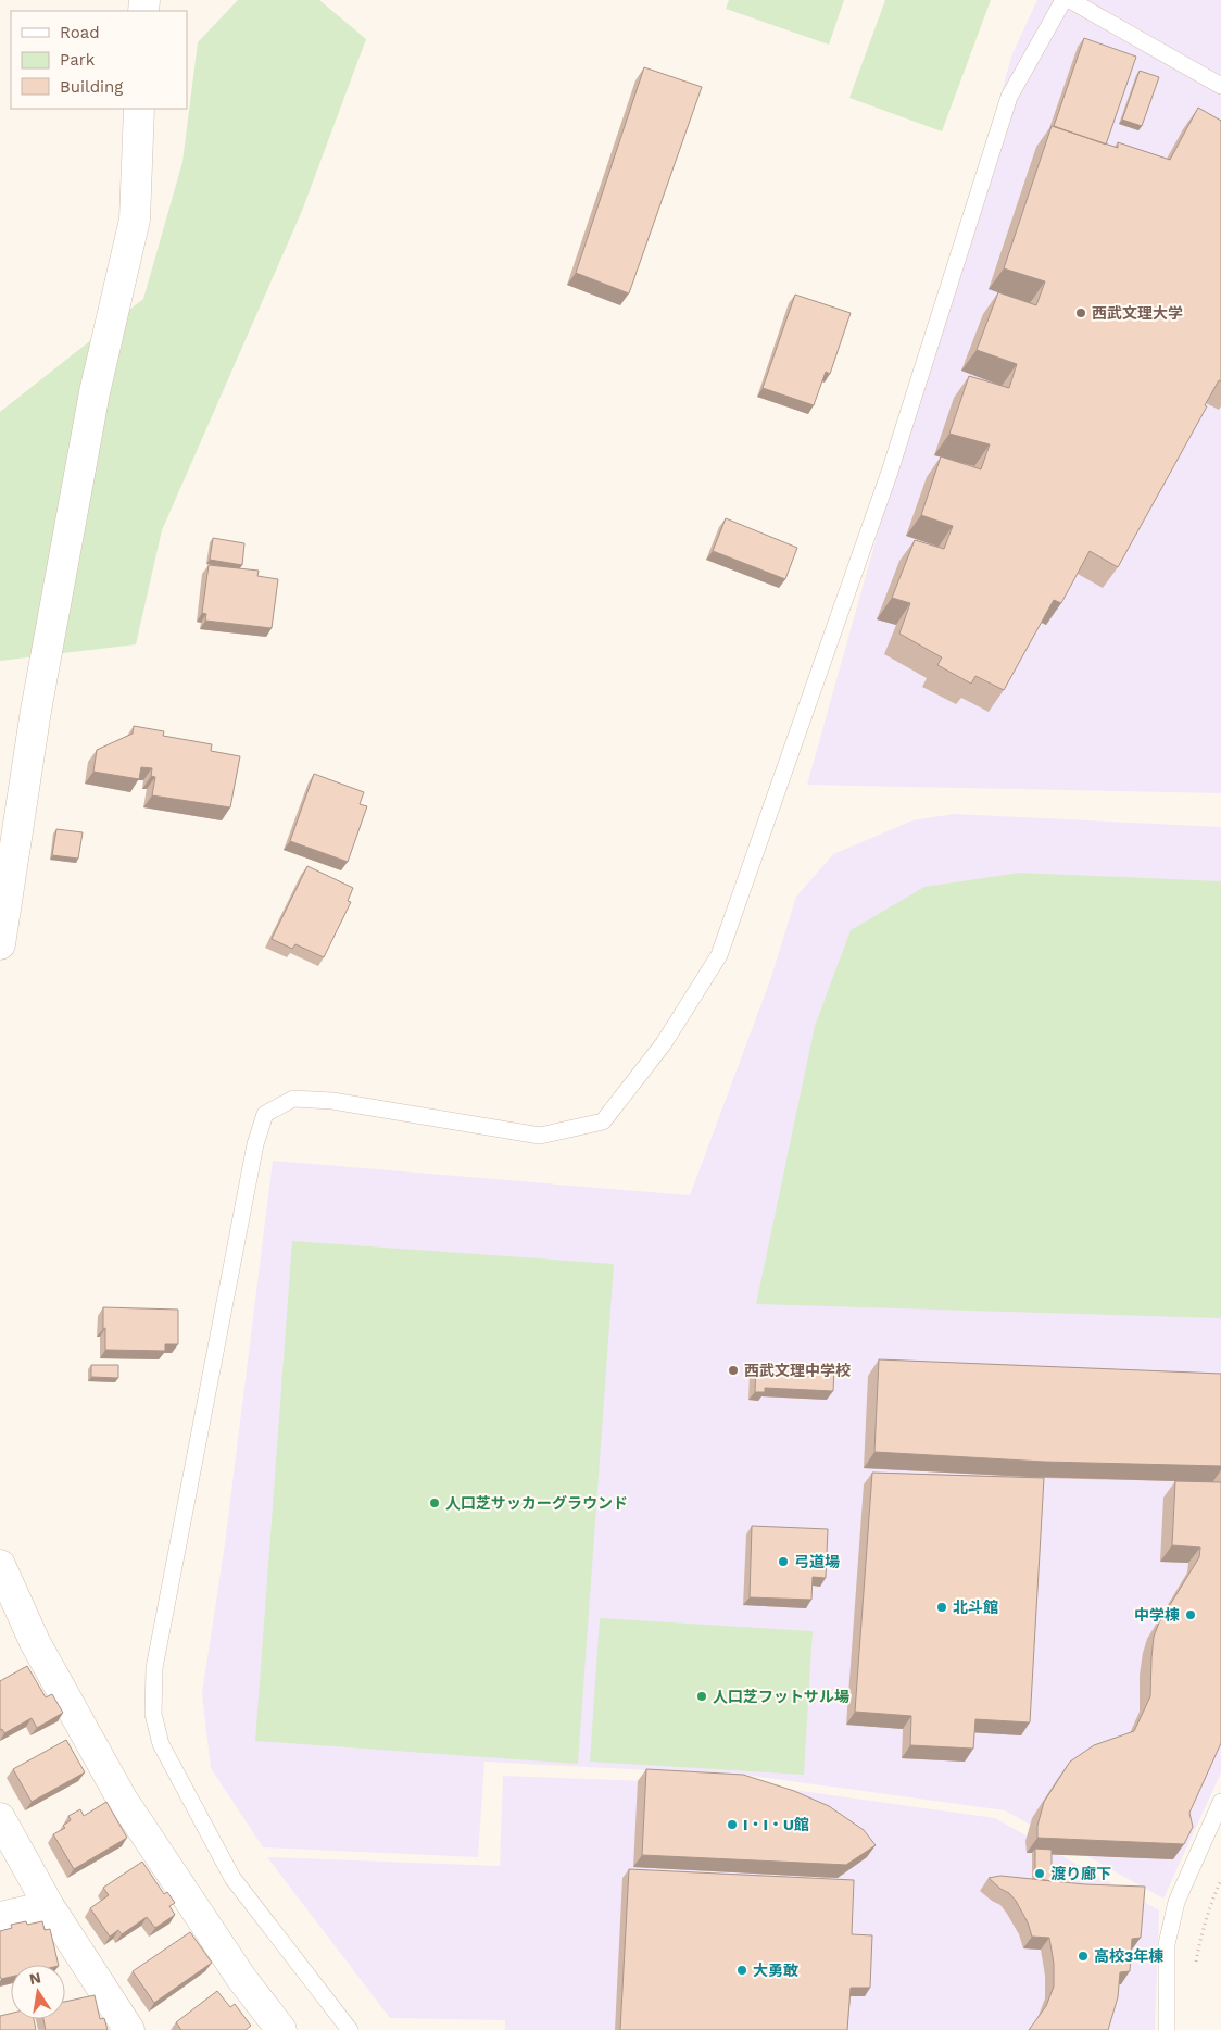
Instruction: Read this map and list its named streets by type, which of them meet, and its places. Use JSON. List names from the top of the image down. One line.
{"places":["西武文理大学","西武文理中学校","人口芝サッカーグラウンド","弓道場","北斗館","中学棟","人口芝フットサル場","I・I・U館","渡り廊下","高校3年棟","大勇敢"],"legend":["Road","Park","Building"],"north":"top"}
